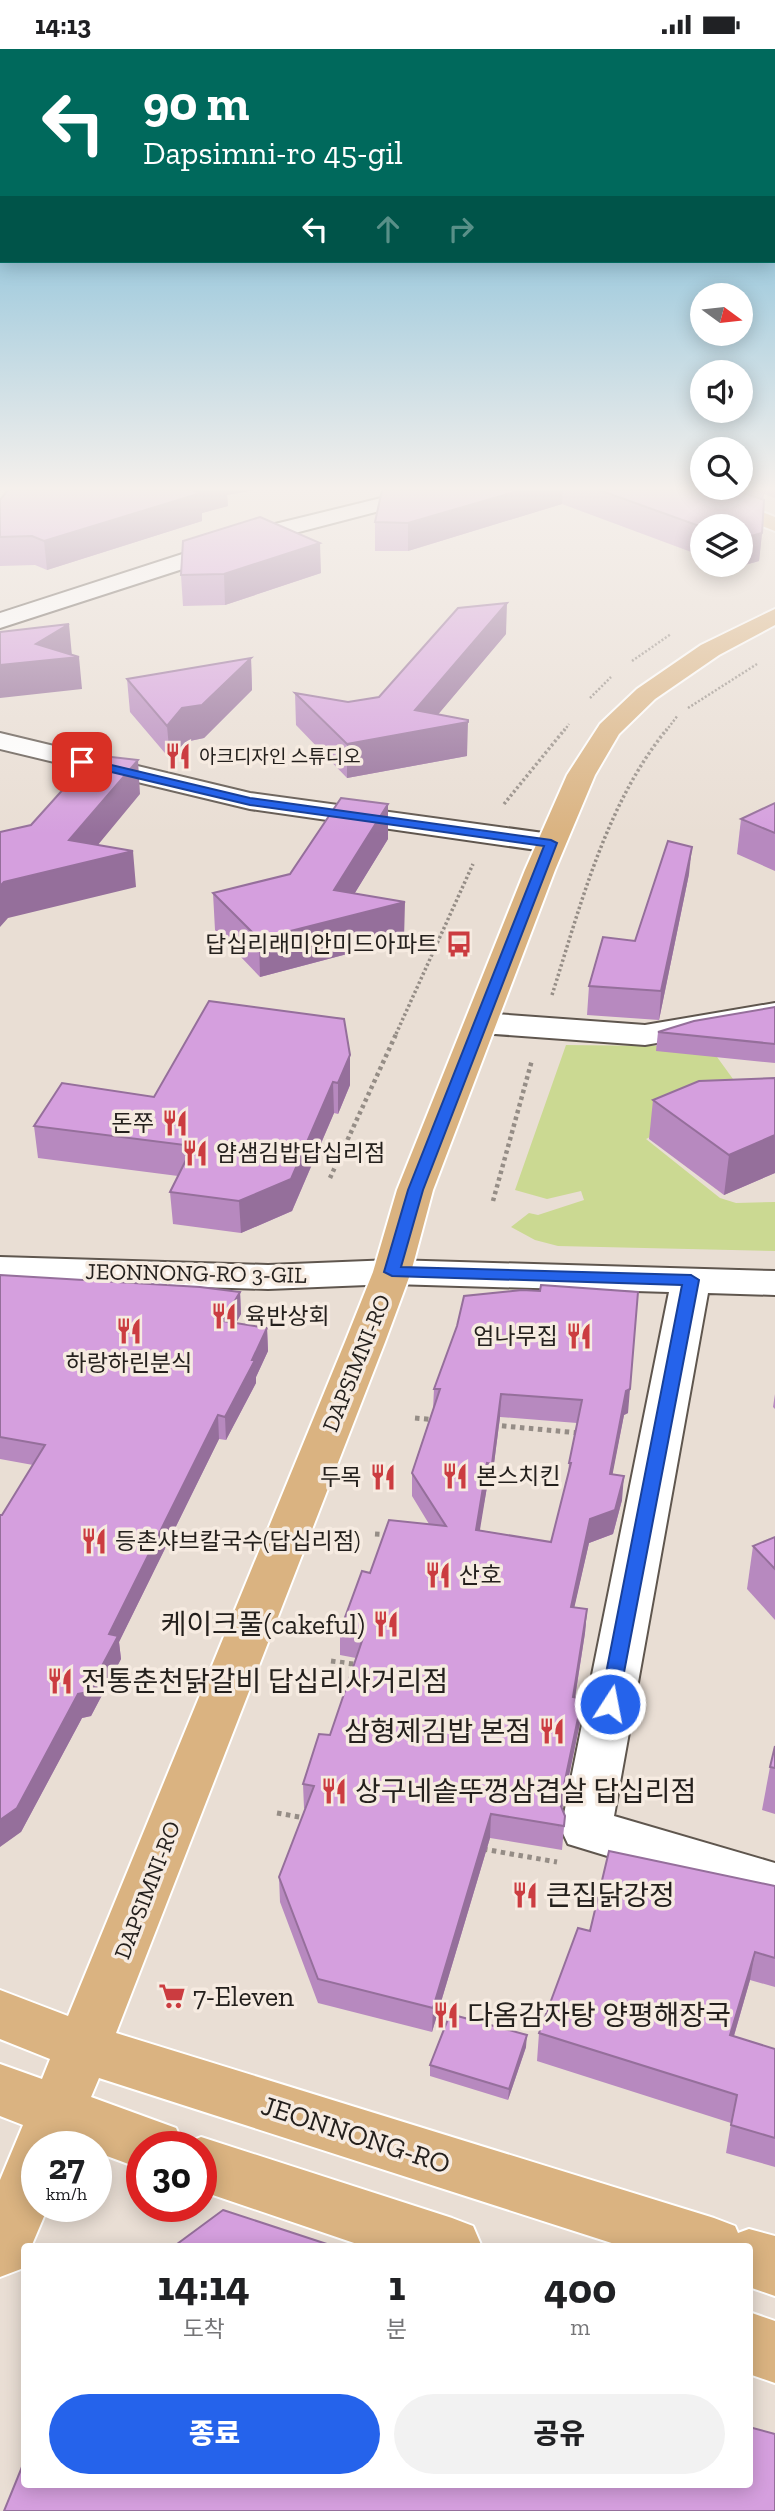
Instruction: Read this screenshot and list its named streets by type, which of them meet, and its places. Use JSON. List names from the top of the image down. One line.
{"streets":{"main road":["DAPSIMNI-RO","JEONNONG-RO"],"street":["JEONNONG-RO 3-GIL"]},"crossings":[["JEONNONG-RO 3-GIL","DAPSIMNI-RO"],["DAPSIMNI-RO","JEONNONG-RO"]],"places":{"restaurant":["아크디자인 스튜디오","돈쭈","얌샘김밥답십리점","육반상회","하랑하린분식","엄나무집","본스치킨","두목","등촌샤브칼국수(답십리점)","산호","케이크풀(cakeful)","전통춘천닭갈비 답십리사거리점","삼형제김밥 본점","상구네솥뚜껑삼겹살 답십리점","큰집닭강정","다옴감자탕 양평해장국"],"bus stop":["답십리래미안미드아파트"],"supermarket":["7-Eleven"]},"north":"right","page":{"status":"14:13","turn":["90 m","Dapsimni-ro 45-gil"],"speed":"27 km/h","limit":"30","eta":["14:14","도착","1","분","400","m"],"buttons":["종료","공유"]}}
